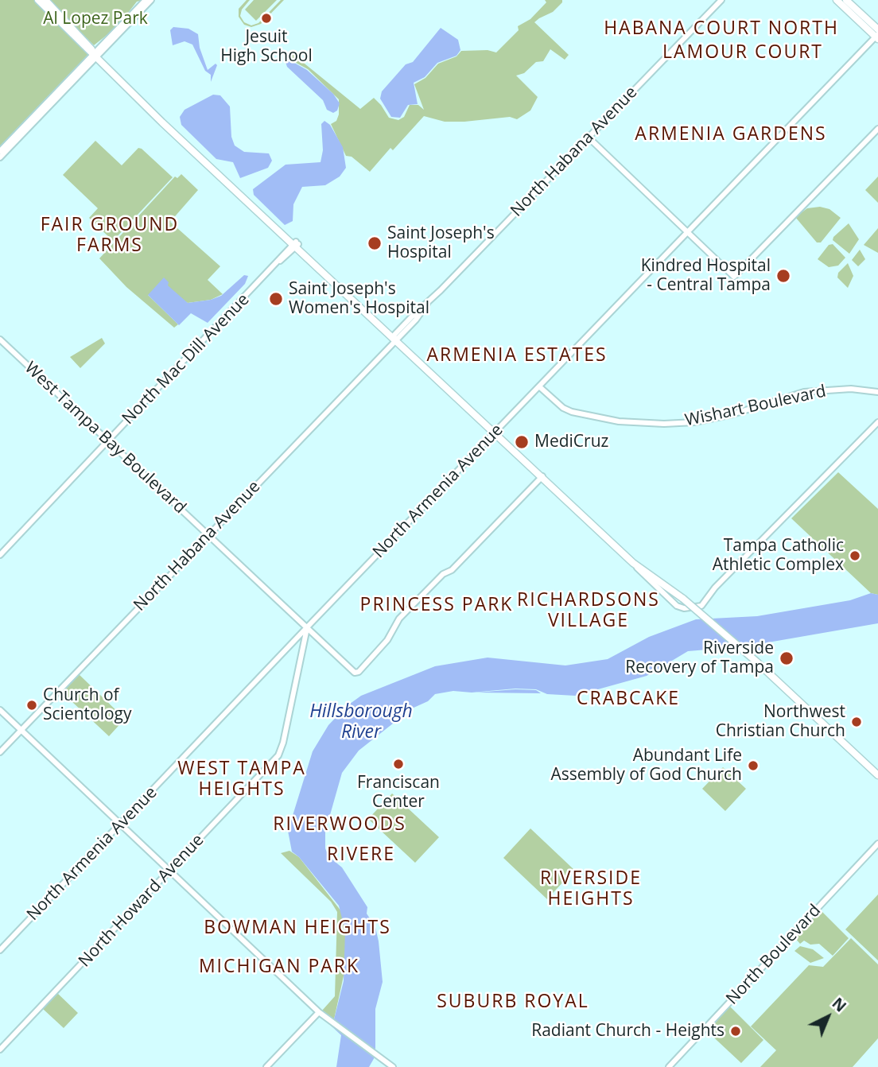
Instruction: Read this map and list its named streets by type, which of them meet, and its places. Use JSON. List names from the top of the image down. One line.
{"streets":{"street":["North Habana Avenue","North Mac Dill Avenue","Wishart Boulevard","West Tampa Bay Boulevard","North Armenia Avenue","North Howard Avenue","North Boulevard"]},"crossings":[["North Habana Avenue","West Tampa Bay Boulevard"],["North Mac Dill Avenue","West Tampa Bay Boulevard"],["Wishart Boulevard","North Armenia Avenue"],["West Tampa Bay Boulevard","North Armenia Avenue"]],"districts":["HABANA COURT NORTH","LAMOUR COURT","ARMENIA GARDENS","FAIR GROUND FARMS","ARMENIA ESTATES","RICHARDSONS VILLAGE","PRINCESS PARK","CRABCAKE","WEST TAMPA HEIGHTS","RIVERWOODS","RIVERE","RIVERSIDE HEIGHTS","BOWMAN HEIGHTS","MICHIGAN PARK","SUBURB ROYAL"],"water":["Hillsborough River"],"parks":["Al Lopez Park"],"places":["Jesuit High School","Saint Joseph's Hospital","Kindred Hospital - Central Tampa","Saint Joseph's Women's Hospital","MediCruz","Tampa Catholic Athletic Complex","Riverside Recovery of Tampa","Church of Scientology","Northwest Christian Church","Franciscan Center","Abundant Life Assembly of God Church","Radiant Church - Heights"],"north":"top right"}
